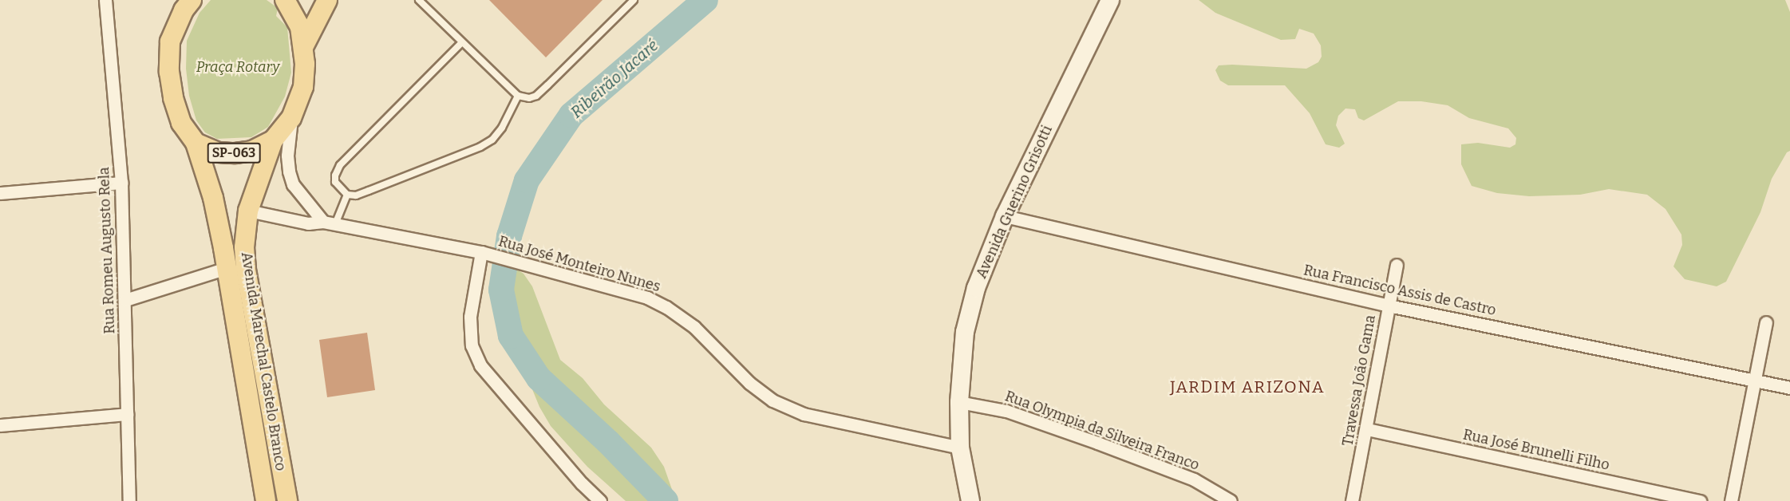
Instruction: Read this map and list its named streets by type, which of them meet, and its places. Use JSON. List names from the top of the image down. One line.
{"streets":{"main road":["SP-063","Avenida Guerino Grisotti","Avenida Marechal Castelo Branco"],"street":["Rua Romeu Augusto Rela","Rua José Monteiro Nunes","Rua Francisco Assis de Castro","Travessa João Gama","Rua Olympia da Silveira Franco","Rua José Brunelli Filho"]},"crossings":[["SP-063","Avenida Marechal Castelo Branco"],["Avenida Guerino Grisotti","Rua José Monteiro Nunes"],["Avenida Guerino Grisotti","Rua Francisco Assis de Castro"],["Avenida Guerino Grisotti","Rua Olympia da Silveira Franco"],["Rua José Monteiro Nunes","Avenida Marechal Castelo Branco"],["Rua Francisco Assis de Castro","Travessa João Gama"],["Travessa João Gama","Rua José Brunelli Filho"]],"districts":["JARDIM ARIZONA"],"water":["Ribeirão Jacaré"],"parks":["Praça Rotary"]}
